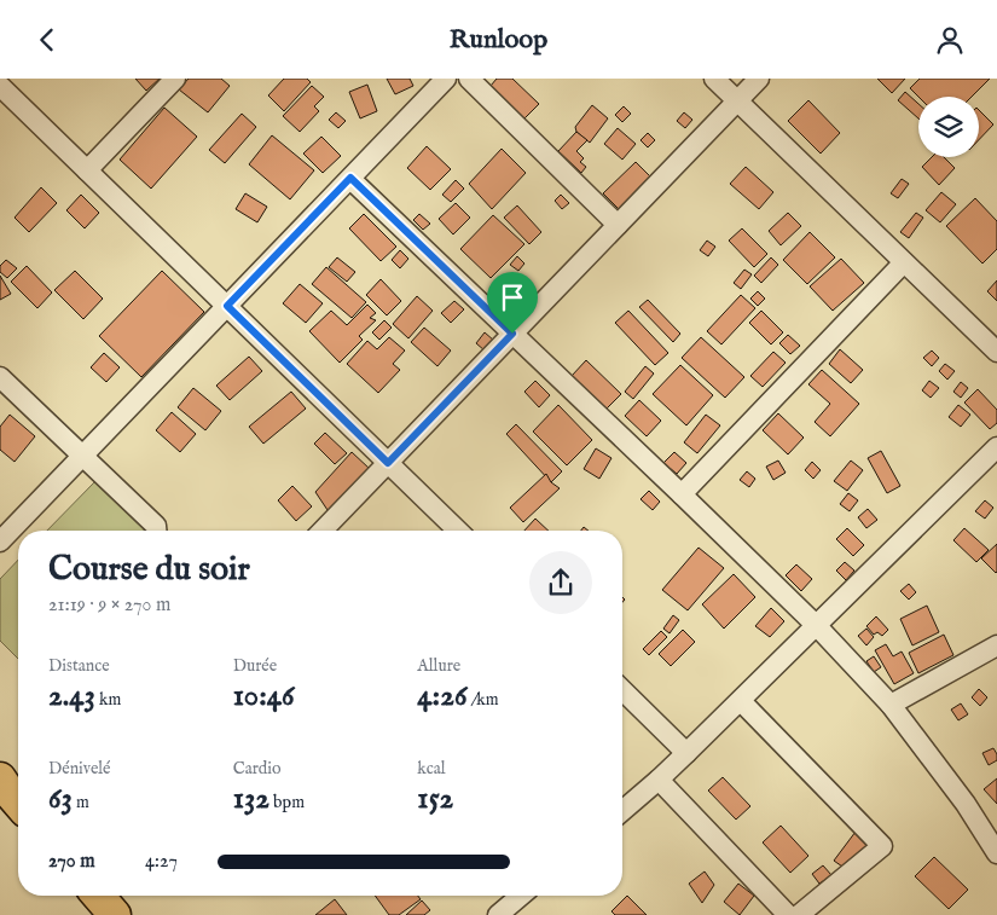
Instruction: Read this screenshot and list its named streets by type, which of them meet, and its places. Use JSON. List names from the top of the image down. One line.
{"page":{"header":"Runloop","heading":["Course du soir","21:19 · 9 × 270 m"],"stats":[["Distance","2.43 km"],["Durée","10:46"],["Allure","4:26 /km"],["Dénivelé","63 m"],["Cardio","132 bpm"],["kcal","152"]],"list":[{"name":"270 m","note":"4:27"}]}}
